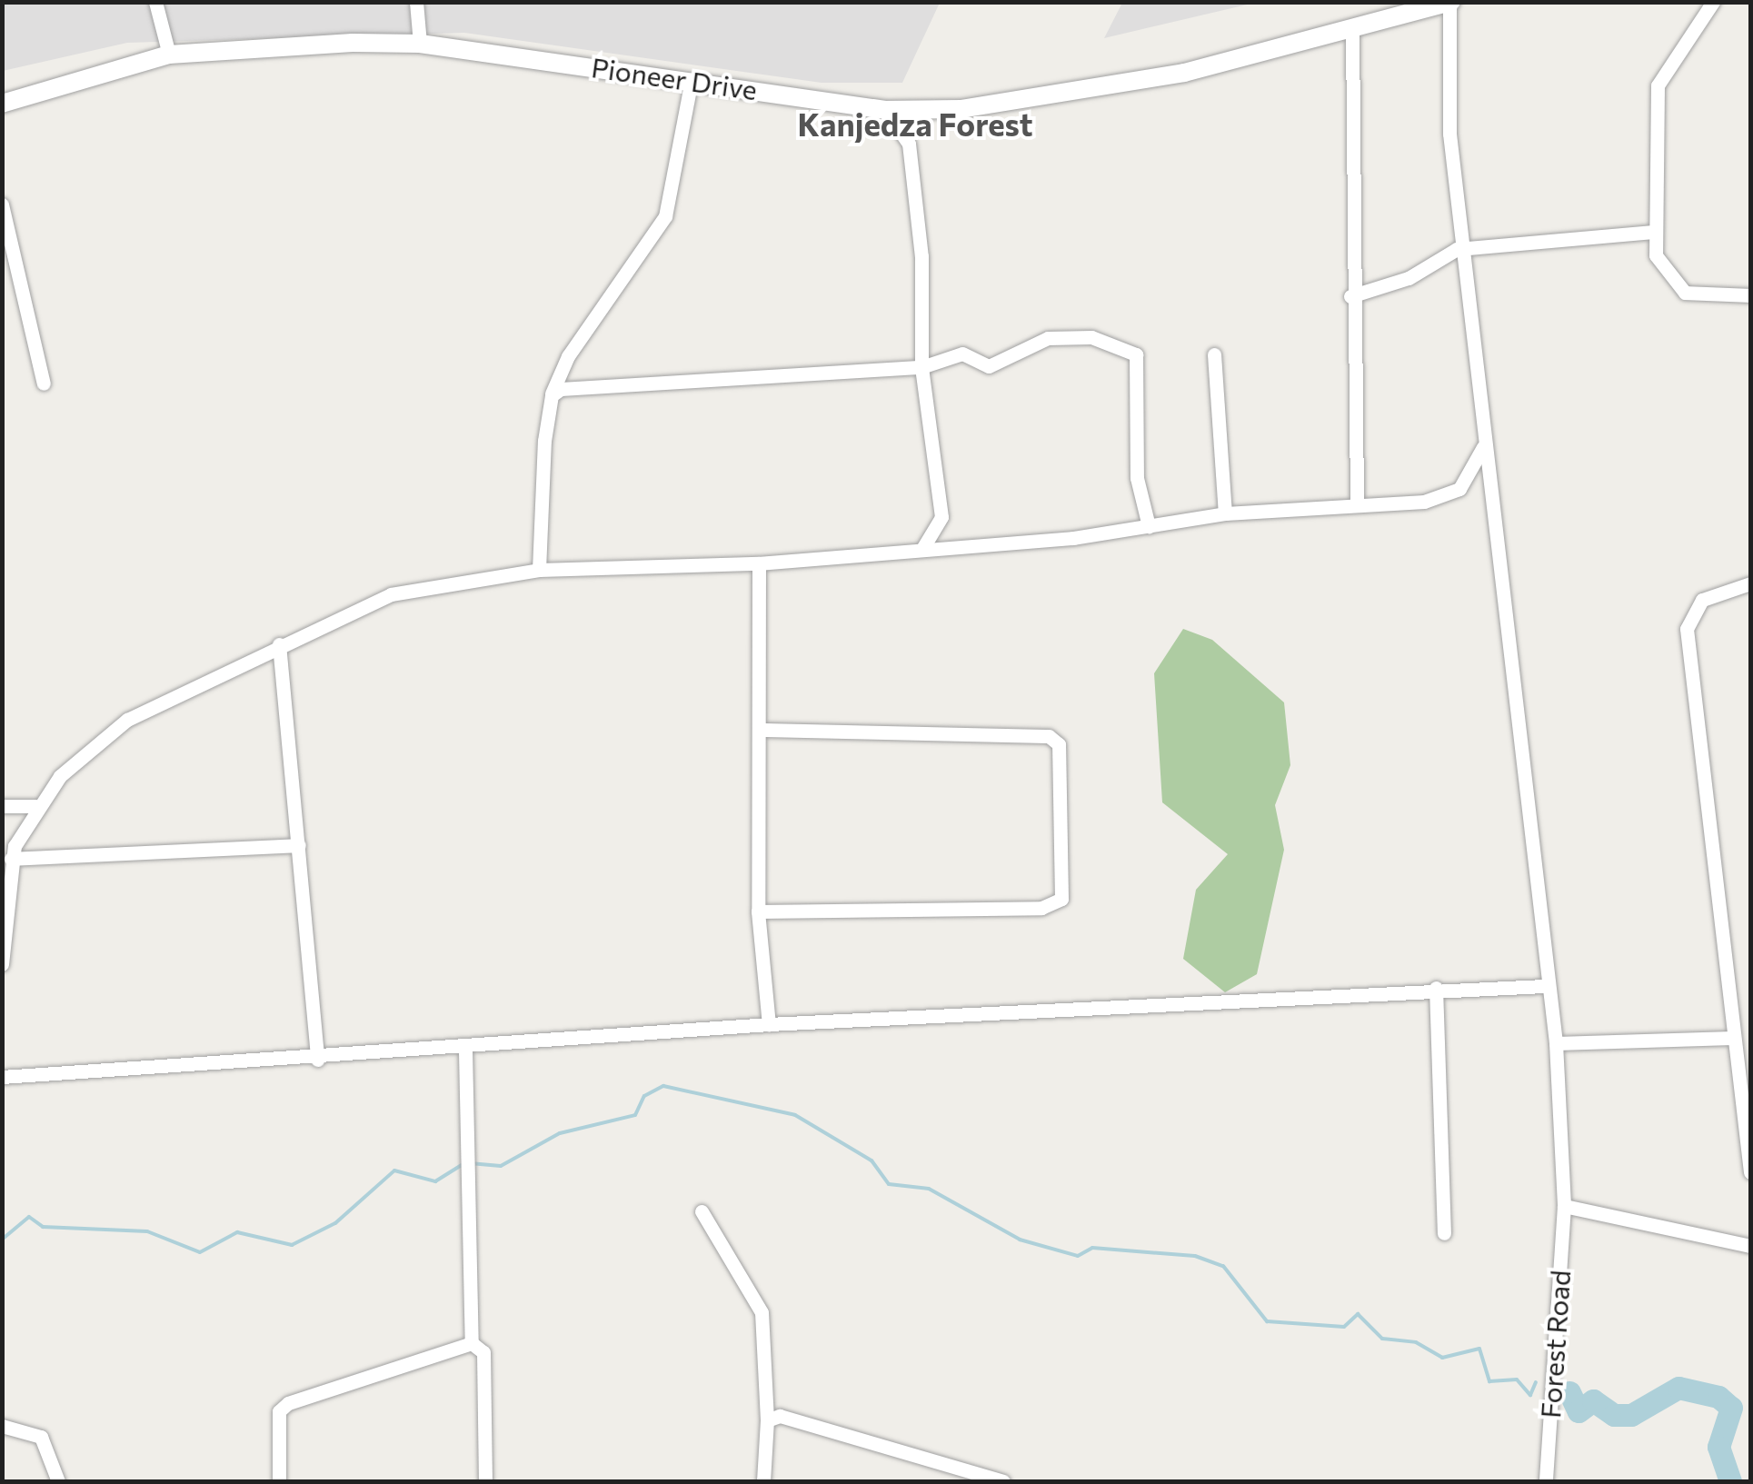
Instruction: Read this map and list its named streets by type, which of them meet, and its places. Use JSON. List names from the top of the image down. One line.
{"streets":{"street":["Pioneer Drive","Forest Road"]},"crossings":[["Pioneer Drive","Forest Road"]],"districts":["Kanjedza Forest"]}
